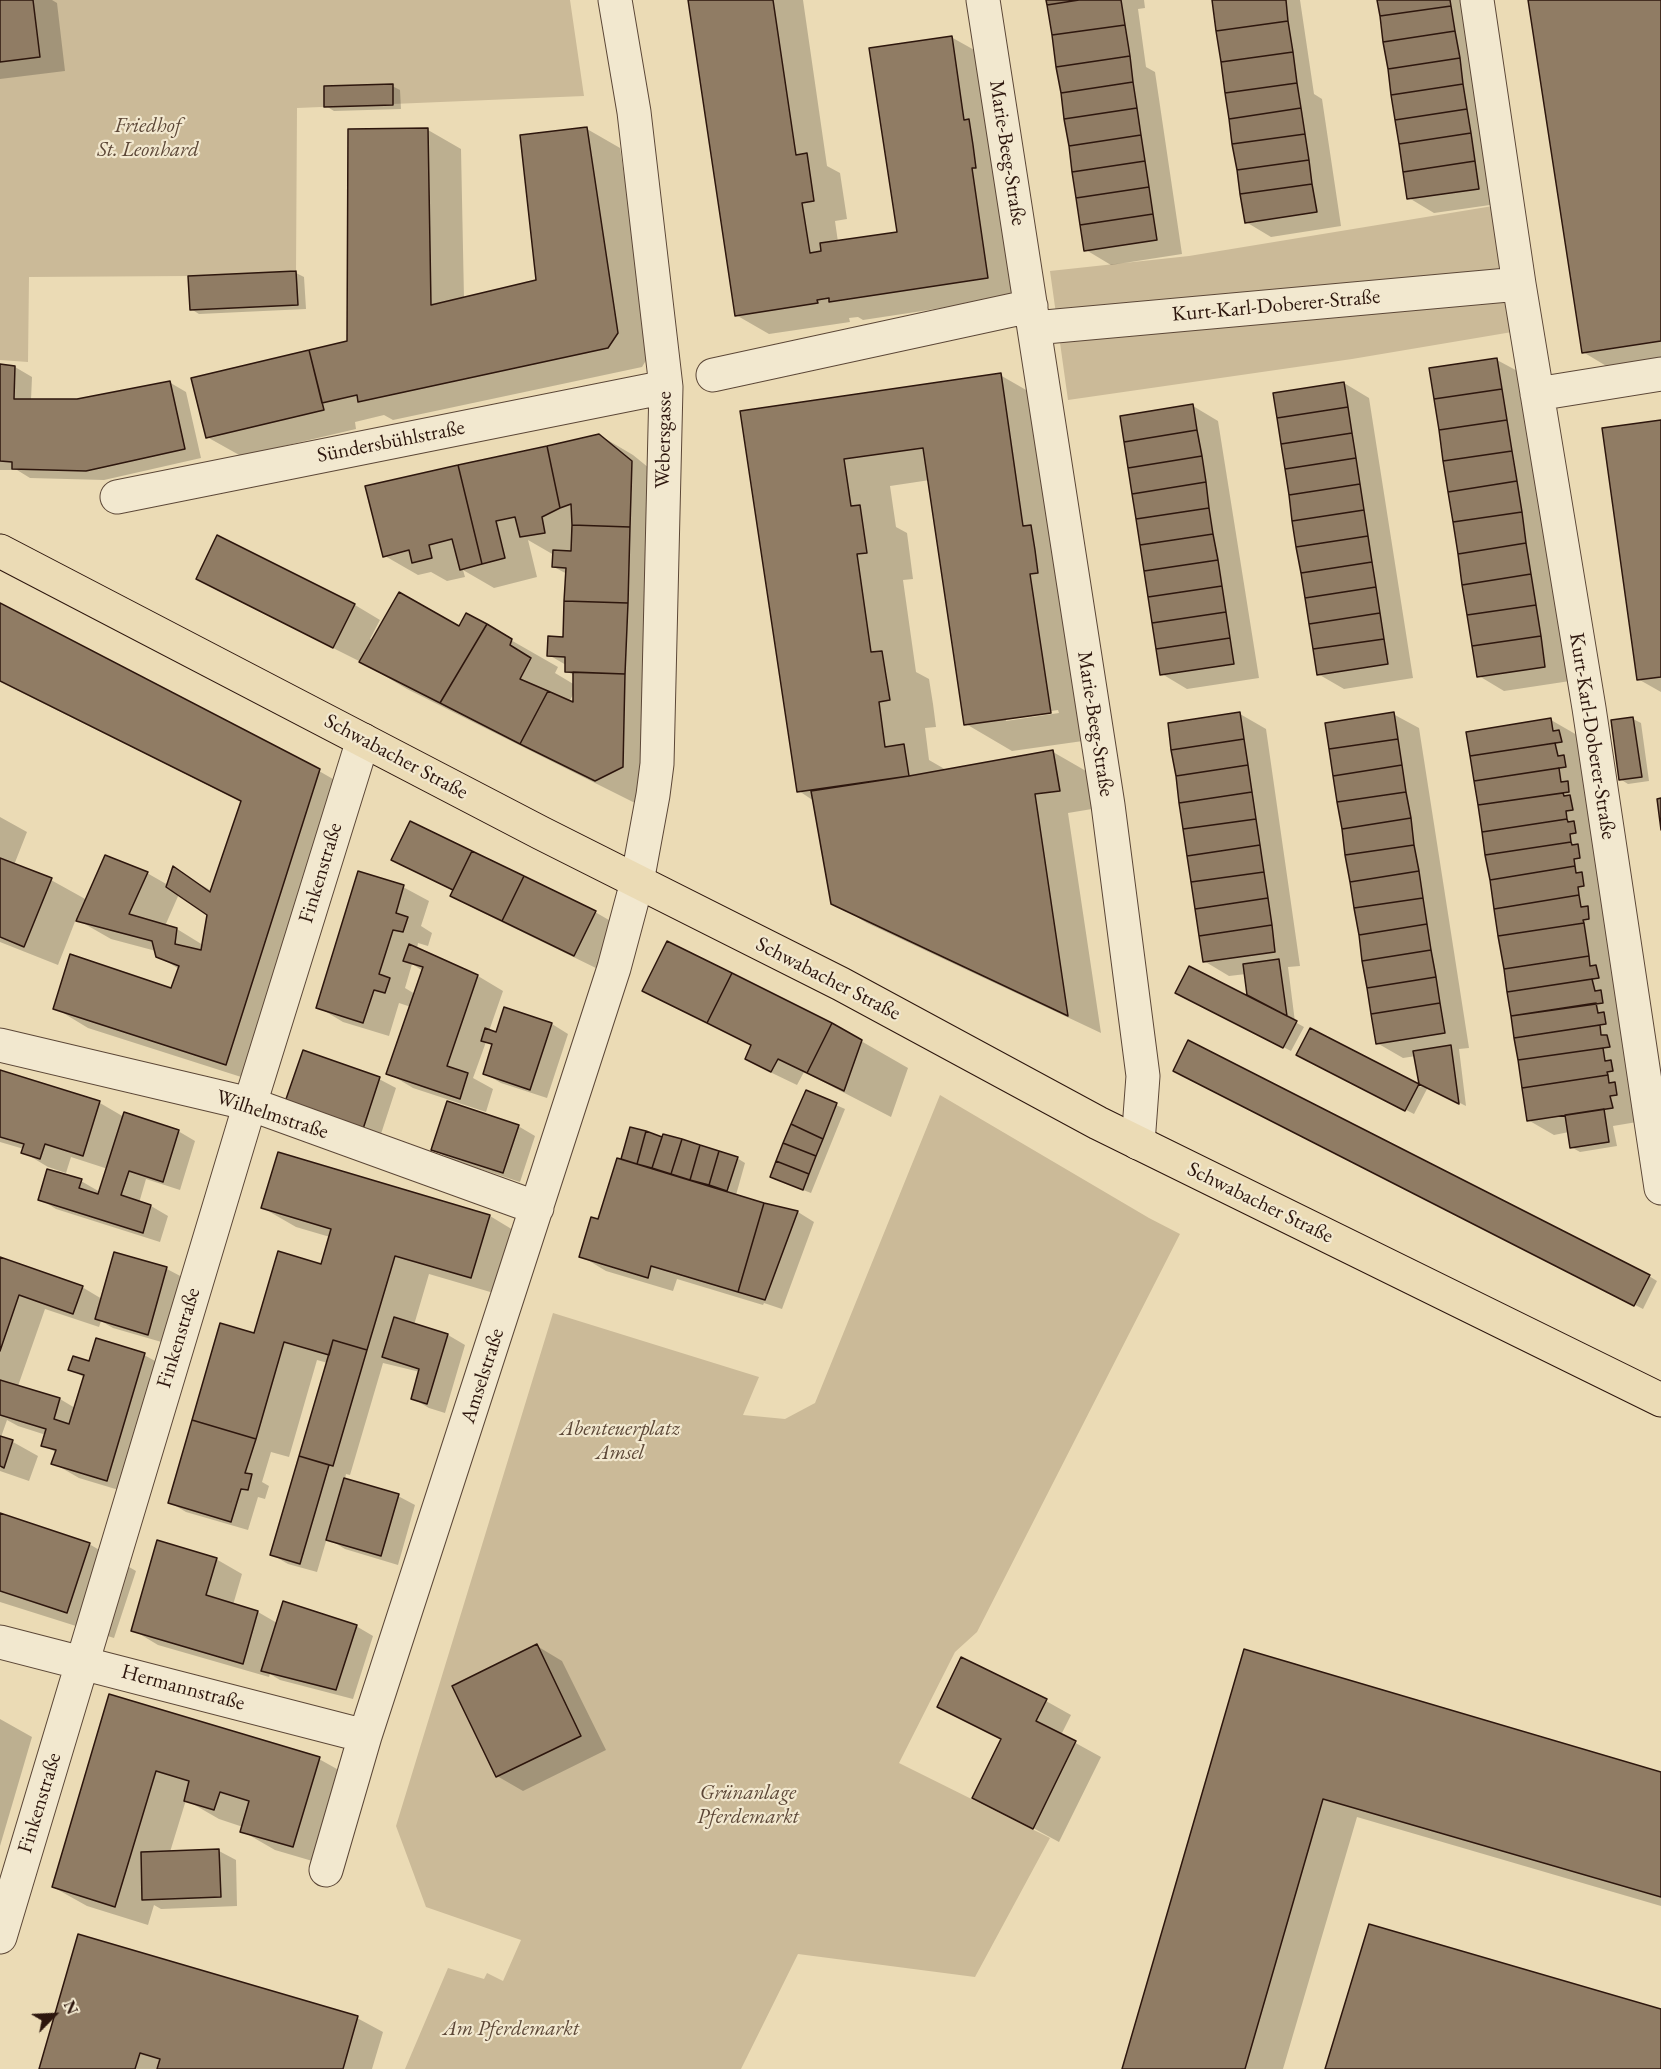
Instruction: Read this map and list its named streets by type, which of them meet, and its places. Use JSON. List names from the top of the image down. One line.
{"streets":{"main road":["Schwabacher Straße"],"street":["Marie-Beeg-Straße","Kurt-Karl-Doberer-Straße","Webersgasse","Sündersbühlstraße","Finkenstraße","Wilhelmstraße","Amselstraße","Hermannstraße"]},"crossings":[["Marie-Beeg-Straße","Kurt-Karl-Doberer-Straße"],["Marie-Beeg-Straße","Schwabacher Straße"],["Webersgasse","Sündersbühlstraße"],["Webersgasse","Schwabacher Straße"],["Webersgasse","Amselstraße"],["Schwabacher Straße","Finkenstraße"],["Schwabacher Straße","Amselstraße"],["Finkenstraße","Wilhelmstraße"],["Finkenstraße","Hermannstraße"],["Wilhelmstraße","Amselstraße"],["Amselstraße","Hermannstraße"]],"parks":["Friedhof St. Leonhard","Abenteuerplatz Amsel","Grünanlage Pferdemarkt","Am Pferdemarkt"],"north":"top right"}
